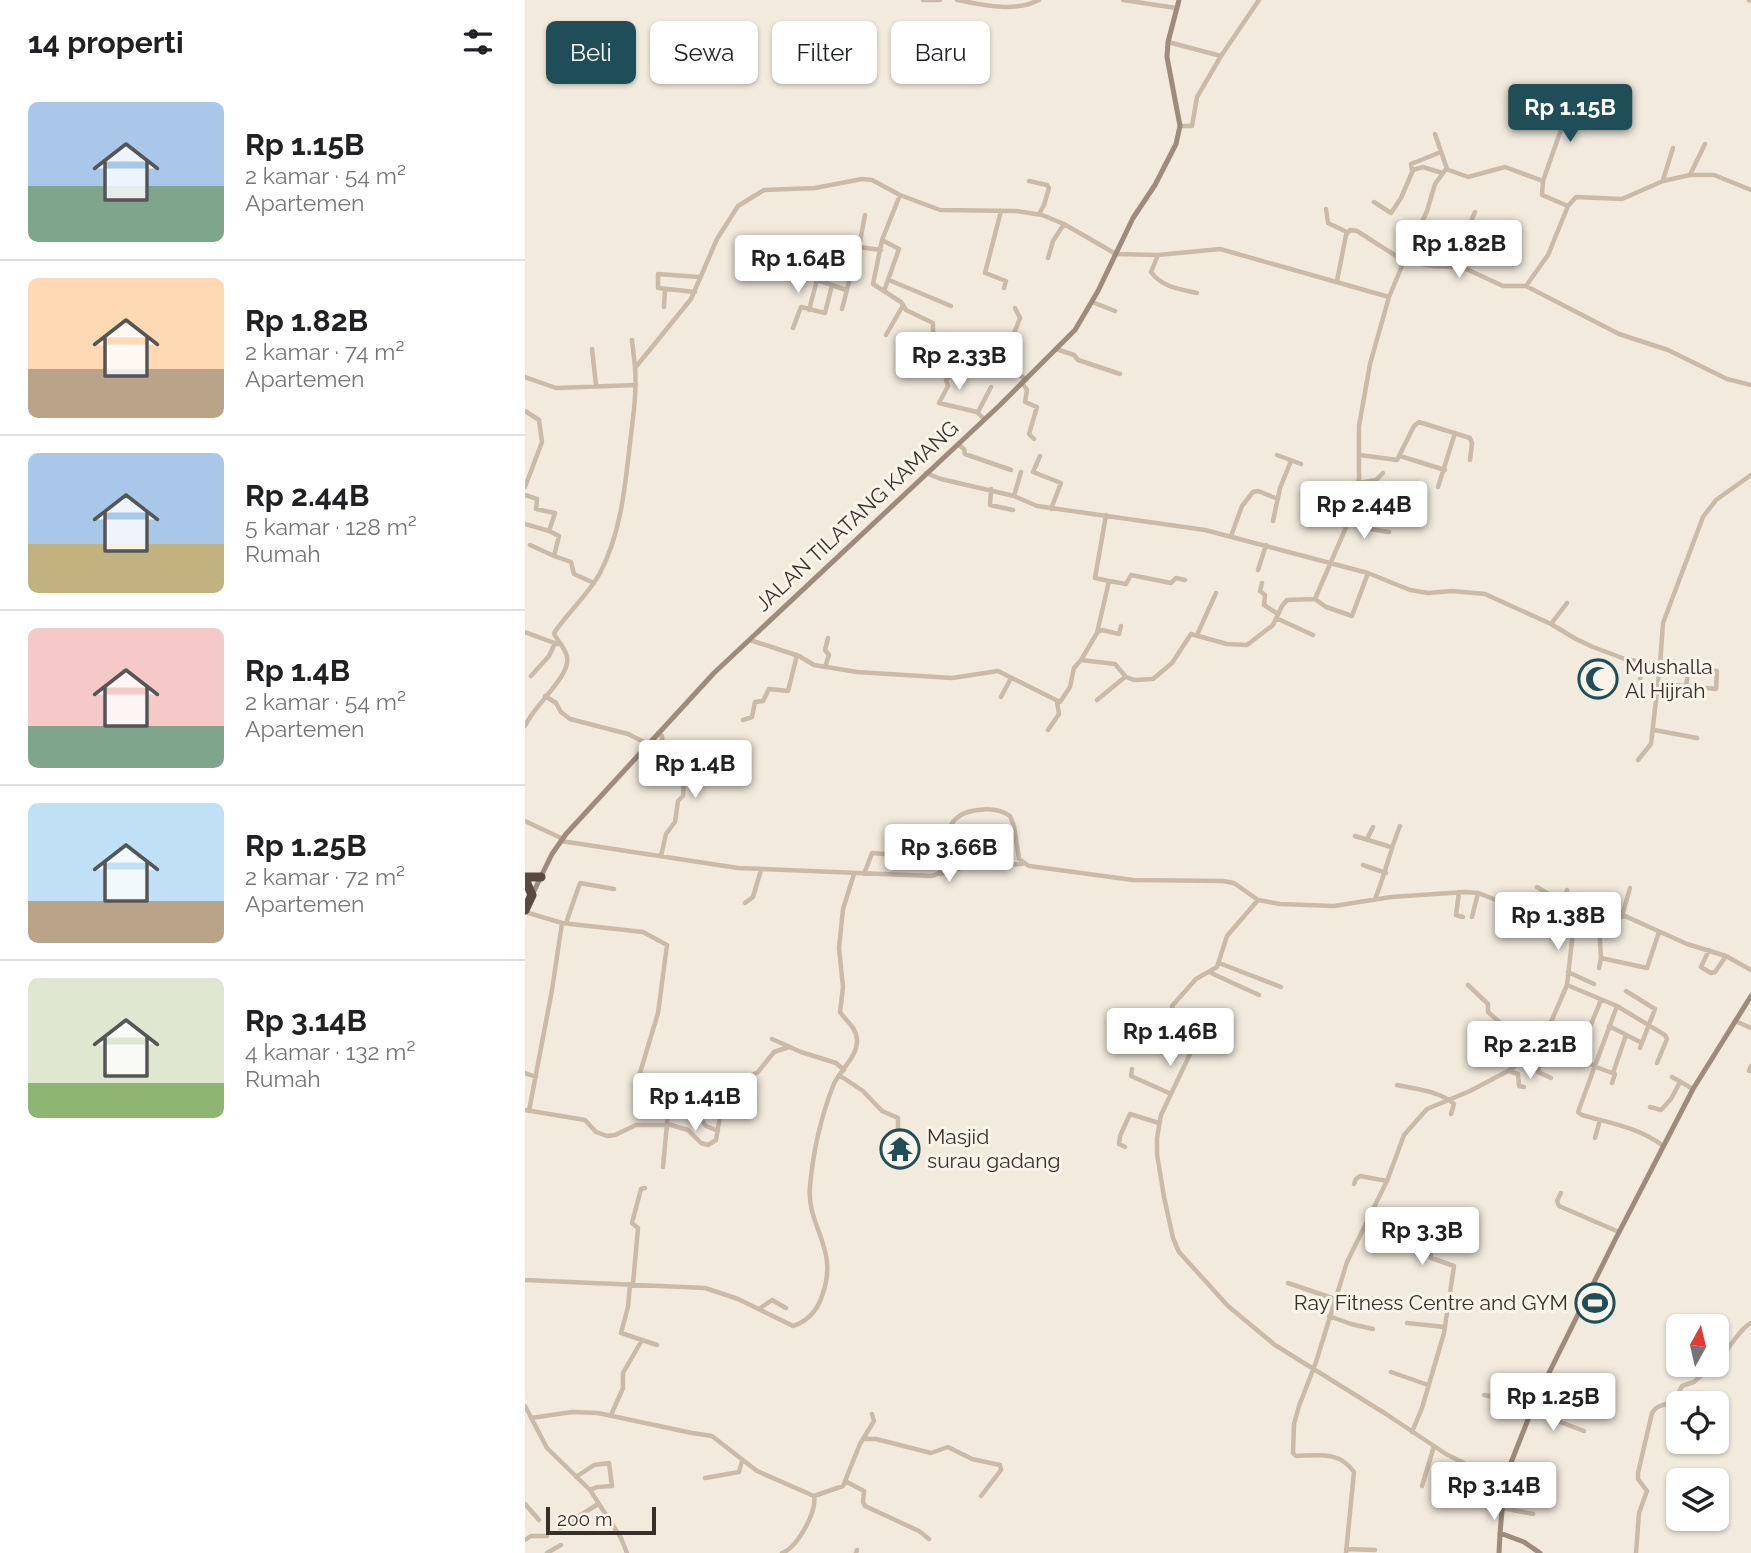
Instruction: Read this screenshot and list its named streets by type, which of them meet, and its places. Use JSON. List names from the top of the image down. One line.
{"streets":{"street":["JALAN TILATANG KAMANG"]},"places":{"mosque":["Mushalla Al Hijrah"],"temple":["Masjid surau gadang"],"sports":["Ray Fitness Centre and GYM"]},"scale_bar":"200 m","north":"top","page":{"heading":"14 properti","chip":["Beli","Sewa","Filter","Baru"],"list":[{"name":"Rp 1.15B","note":"2 kamar · 54 m² · Apartemen"},{"name":"Rp 1.82B","note":"2 kamar · 74 m² · Apartemen"},{"name":"Rp 2.44B","note":"5 kamar · 128 m² · Rumah"},{"name":"Rp 1.4B","note":"2 kamar · 54 m² · Apartemen"},{"name":"Rp 1.25B","note":"2 kamar · 72 m² · Apartemen"},{"name":"Rp 3.14B","note":"4 kamar · 132 m² · Rumah"}],"price":["Rp 1.15B","Rp 1.82B","Rp 1.64B","Rp 2.33B","Rp 2.44B","Rp 1.4B","Rp 3.66B","Rp 1.38B","Rp 1.46B","Rp 2.21B","Rp 1.41B","Rp 3.3B","Rp 1.25B","Rp 3.14B"],"scale":"200 m"}}
